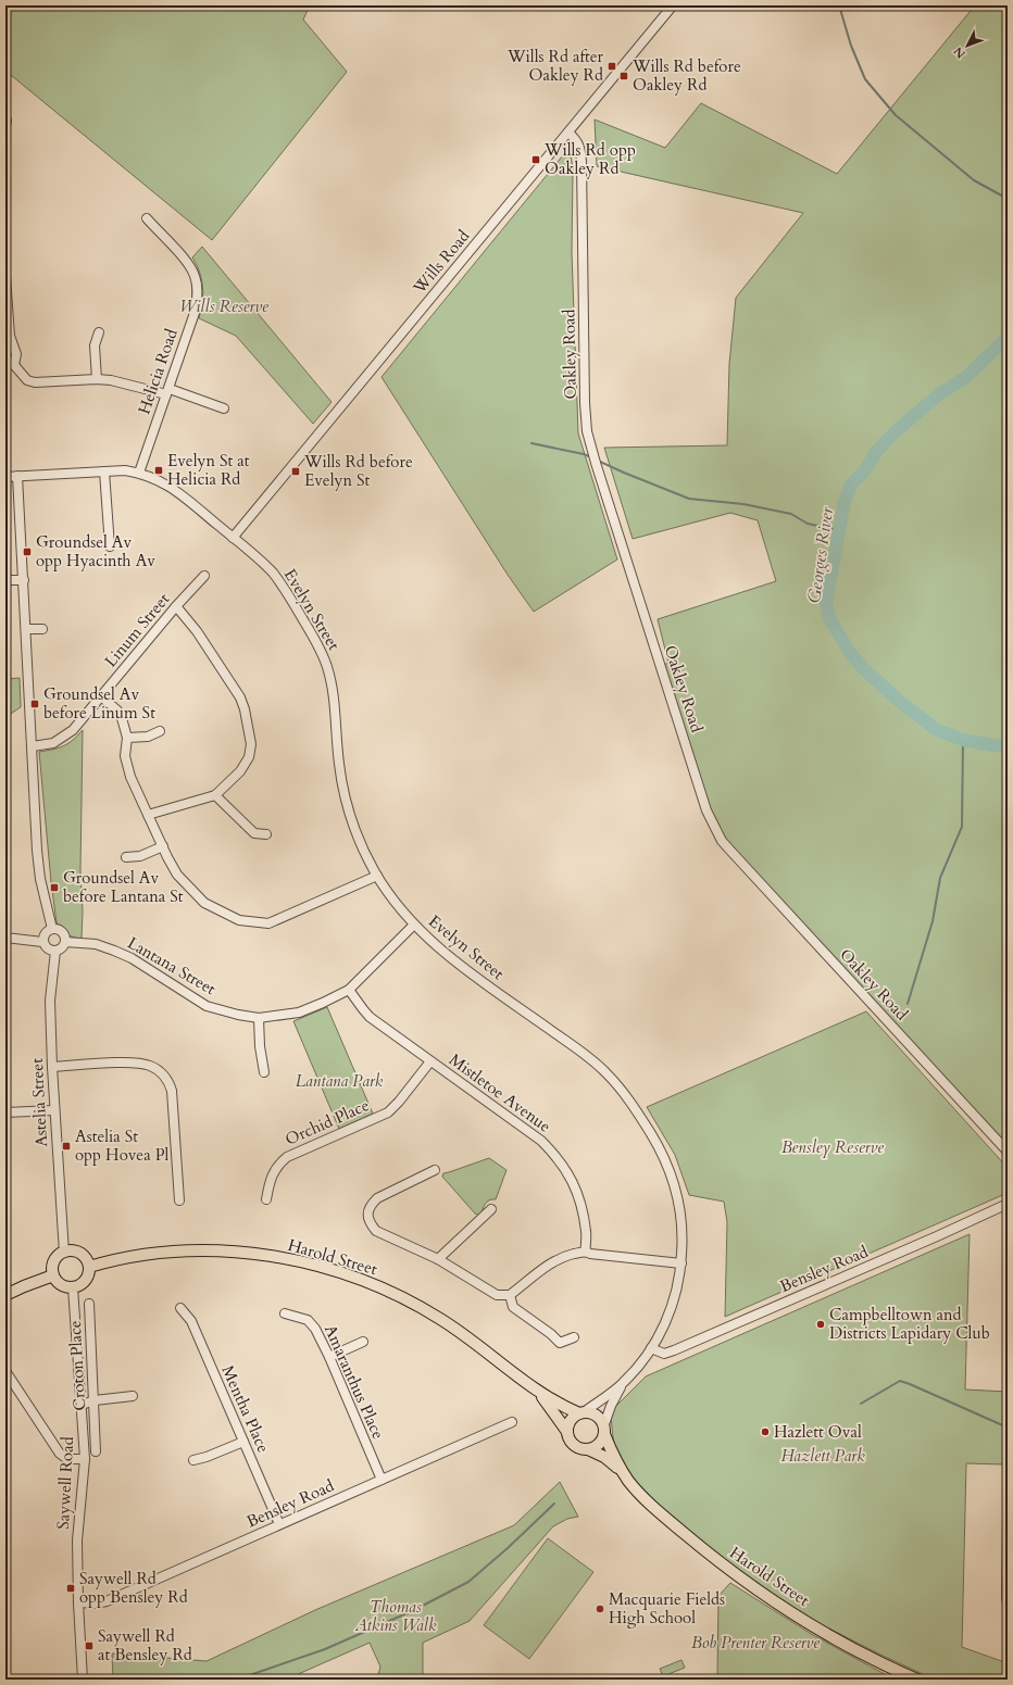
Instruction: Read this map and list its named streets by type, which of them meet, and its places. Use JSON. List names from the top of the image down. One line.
{"streets":{"main road":["Harold Street"],"street":["Wills Road","Oakley Road","Helicia Road","Evelyn Street","Linum Street","Lantana Street","Mistletoe Avenue","Astelia Street","Orchid Place","Bensley Road","Croton Place","Amaranthus Place","Mentha Place","Saywell Road"]},"crossings":[["Wills Road","Oakley Road"],["Wills Road","Evelyn Street"],["Helicia Road","Evelyn Street"],["Evelyn Street","Lantana Street"],["Evelyn Street","Harold Street"],["Evelyn Street","Bensley Road"],["Lantana Street","Mistletoe Avenue"],["Lantana Street","Astelia Street"],["Mistletoe Avenue","Orchid Place"],["Astelia Street","Harold Street"],["Astelia Street","Saywell Road"],["Harold Street","Saywell Road"],["Bensley Road","Amaranthus Place"],["Bensley Road","Mentha Place"],["Bensley Road","Saywell Road"]],"water":["Georges River"],"parks":["Wills Reserve","Lantana Park","Bensley Reserve","Hazlett Park","Thomas Atkins Walk","Bob Prenter Reserve"],"places":{"transit":["Wills Rd after Oakley Rd","Wills Rd before Oakley Rd","Wills Rd opp Oakley Rd","Evelyn St at Helicia Rd","Wills Rd before Evelyn St","Groundsel Av opp Hyacinth Av","Groundsel Av before Linum St","Groundsel Av before Lantana St","Astelia St opp Hovea Pl","Saywell Rd opp Bensley Rd","Saywell Rd at Bensley Rd"],"other":["Campbelltown and Districts Lapidary Club","Hazlett Oval","Macquarie Fields High School"]},"north":"bottom left"}
